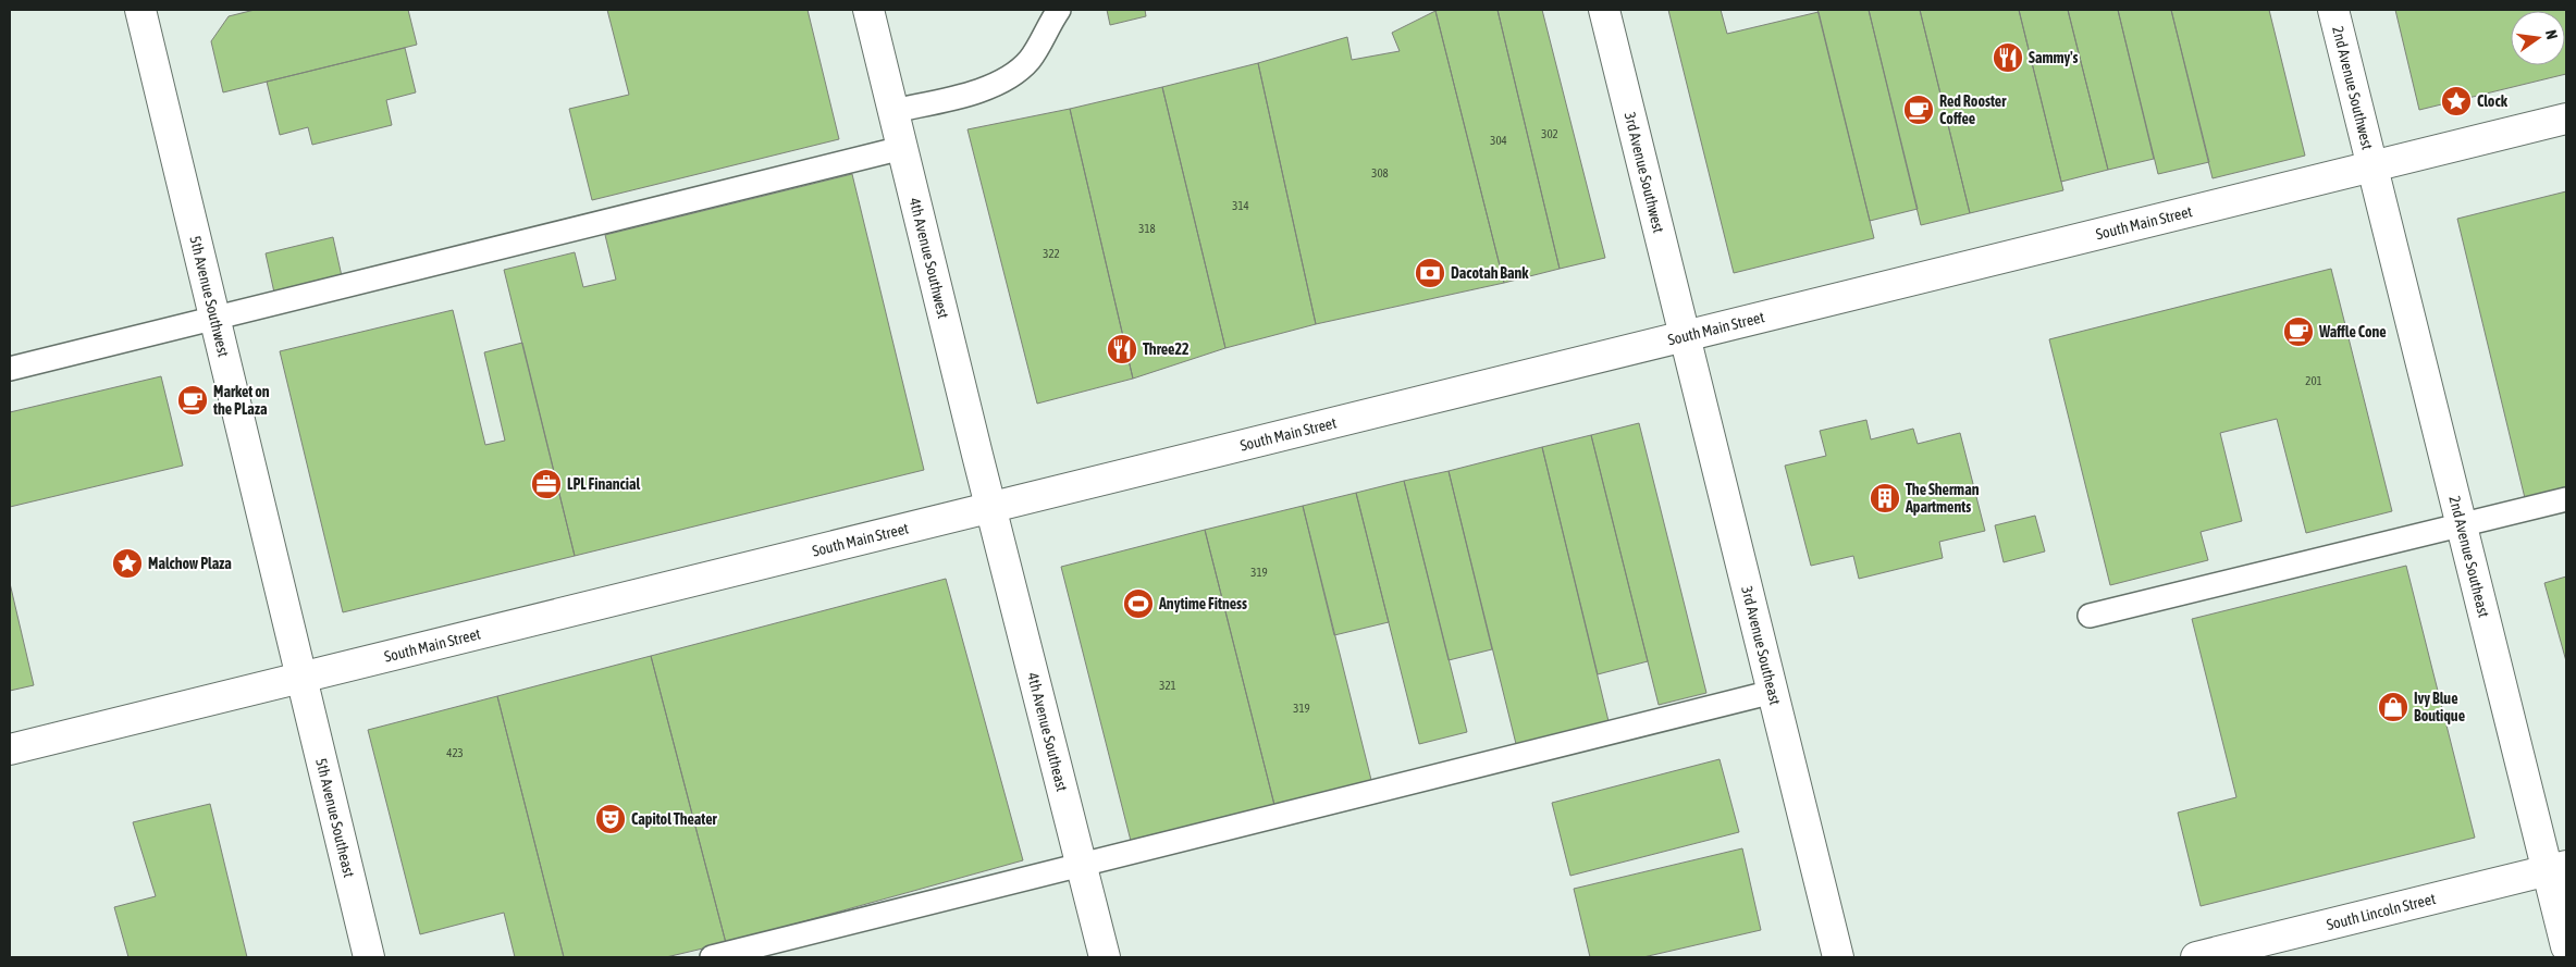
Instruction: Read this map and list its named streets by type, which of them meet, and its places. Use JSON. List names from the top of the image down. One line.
{"streets":{"street":["2nd Avenue Southwest","3rd Avenue Southwest","South Main Street","4th Avenue Southwest","5th Avenue Southwest","2nd Avenue Southeast","3rd Avenue Southeast","4th Avenue Southeast","5th Avenue Southeast","South Lincoln Street"]},"crossings":[["2nd Avenue Southwest","South Main Street"],["2nd Avenue Southwest","2nd Avenue Southeast"],["3rd Avenue Southwest","South Main Street"],["3rd Avenue Southwest","3rd Avenue Southeast"],["South Main Street","4th Avenue Southwest"],["South Main Street","5th Avenue Southwest"],["South Main Street","2nd Avenue Southeast"],["South Main Street","3rd Avenue Southeast"],["South Main Street","4th Avenue Southeast"],["South Main Street","5th Avenue Southeast"],["4th Avenue Southwest","4th Avenue Southeast"],["5th Avenue Southwest","5th Avenue Southeast"],["2nd Avenue Southeast","South Lincoln Street"]],"places":{"restaurant":["Sammy's","Three22"],"place":["Clock","Malchow Plaza"],"cafe":["Red Rooster Coffee","Waffle Cone","Market on the PLaza"],"bank":["Dacotah Bank"],"office":["LPL Financial"],"building":["The Sherman Apartments"],"sports":["Anytime Fitness"],"shop":["Ivy Blue Boutique"],"theatre":["Capitol Theater"]},"house_numbers":["302","304","308","314","318","322","201","319","321","319","423"],"north":"right"}
